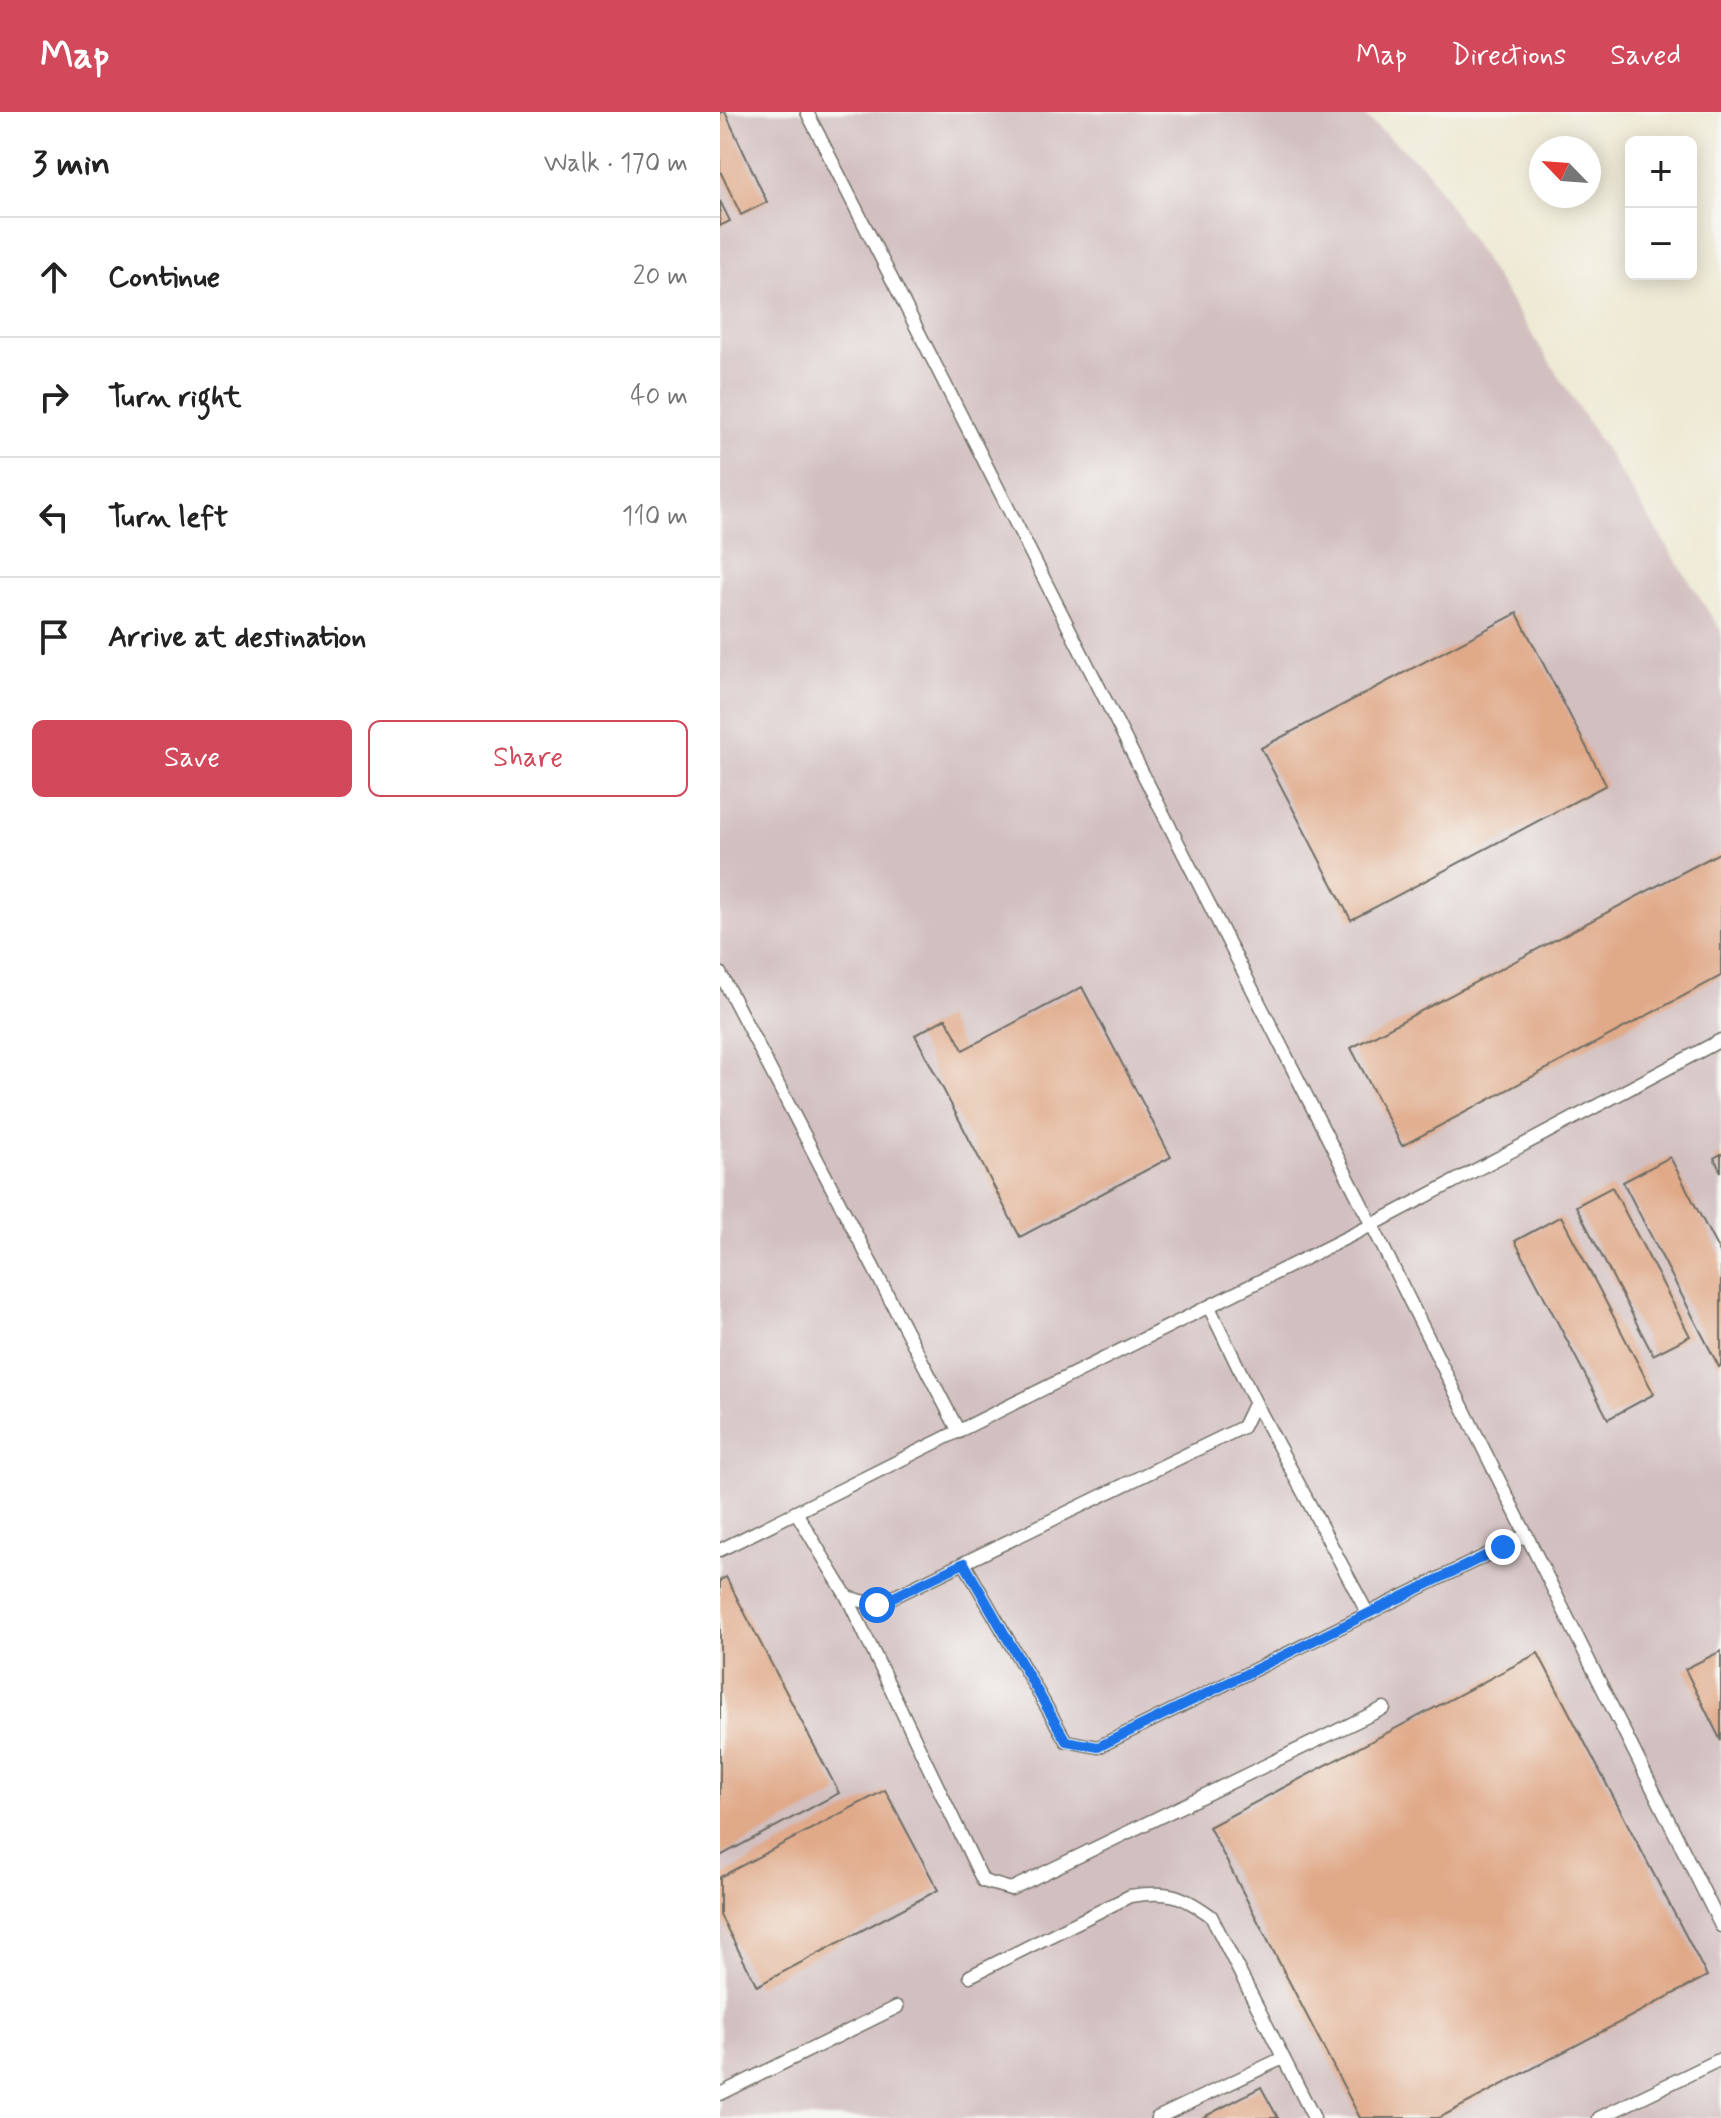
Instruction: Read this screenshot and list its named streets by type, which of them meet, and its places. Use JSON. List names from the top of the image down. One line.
{"north":"top left","page":{"header":"Map","nav":["Map","Directions","Saved"],"heading":["3 min","Walk · 170 m"],"map_buttons":["+","−"],"list":[["Continue","20 m"],["Turn right","40 m"],["Turn left","110 m"],"Arrive at destination"],"buttons":["Save","Share"]}}
